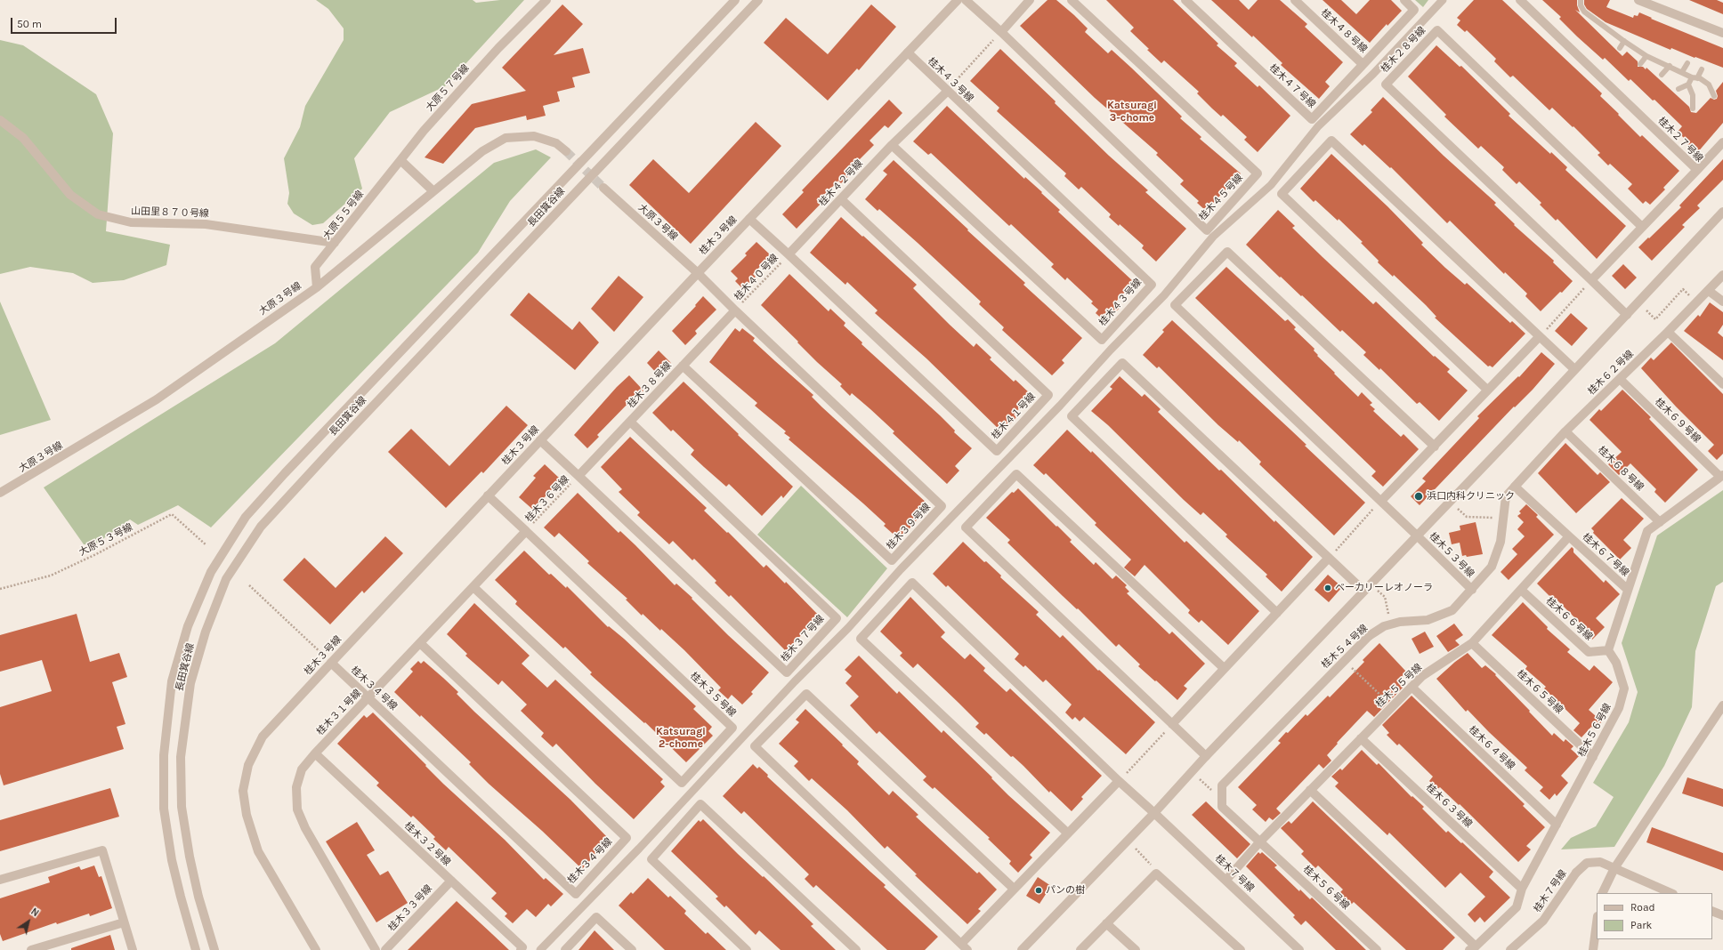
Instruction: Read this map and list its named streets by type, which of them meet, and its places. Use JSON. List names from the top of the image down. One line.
{"streets":{"street":["桂木４８号線","桂木２８号線","桂木４３号線","桂木４７号線","大原５７号線","桂木２７号線","桂木４２号線","桂木４５号線","長田箕谷線","山田里８７０号線","大原５５号線","大原３号線","桂木３号線","桂木６２号線","桂木３８号線","桂木４１号線","桂木６９号線","桂木６８号線","桂木３９号線","桂木５３号線","桂木６７号線","桂木６６号線","桂木３７号線","桂木５４号線","桂木５５号線","桂木３４号線","桂木６５号線","桂木３５号線","桂木３１号線","桂木５６号線","桂木６４号線","桂木６３号線","桂木３２号線","桂木７号線","桂木３３号線"],"path":["桂木４０号線","桂木３６号線","大原５３号線"]},"crossings":[["桂木４８号線","桂木４７号線"],["桂木２８号線","桂木２７号線"],["桂木４３号線","桂木４２号線"],["桂木４３号線","桂木３号線"],["大原５７号線","大原５５号線"],["桂木４２号線","桂木４０号線"],["桂木４２号線","桂木４１号線"],["山田里８７０号線","大原５５号線"],["大原５５号線","大原３号線"],["大原３号線","桂木３号線"],["桂木３号線","桂木３４号線"],["桂木４０号線","桂木３８号線"],["桂木４０号線","桂木４１号線"],["桂木４０号線","桂木３９号線"],["桂木６２号線","桂木６９号線"],["桂木６２号線","桂木６８号線"],["桂木６２号線","桂木５４号線"],["桂木３８号線","桂木３６号線"],["桂木３８号線","桂木３９号線"],["桂木３８号線","桂木３７号線"],["桂木３６号線","桂木３７号線"],["桂木３６号線","桂木３５号線"],["桂木３６号線","桂木３１号線"],["桂木５３号線","桂木５４号線"],["桂木６７号線","桂木５５号線"],["桂木６６号線","桂木５５号線"],["桂木６６号線","桂木５６号線"],["桂木５５号線","桂木６５号線"],["桂木５５号線","桂木５６号線"],["桂木５５号線","桂木６４号線"],["桂木５５号線","桂木６３号線"],["桂木５５号線","桂木７号線"],["桂木３４号線","桂木３１号線"],["桂木６５号線","桂木５６号線"],["桂木３５号線","桂木３１号線"],["桂木３１号線","桂木３２号線"],["桂木５６号線","桂木６４号線"],["桂木５６号線","桂木６３号線"],["桂木３２号線","桂木３３号線"]],"districts":["Katsuragi 3-chome","Katsuragi 2-chome"],"places":["浜口内科クリニック","ベーカリーレオノーラ","パンの樹"],"legend":["Road","Park"],"scale_bar":"50 m","north":"top right"}
